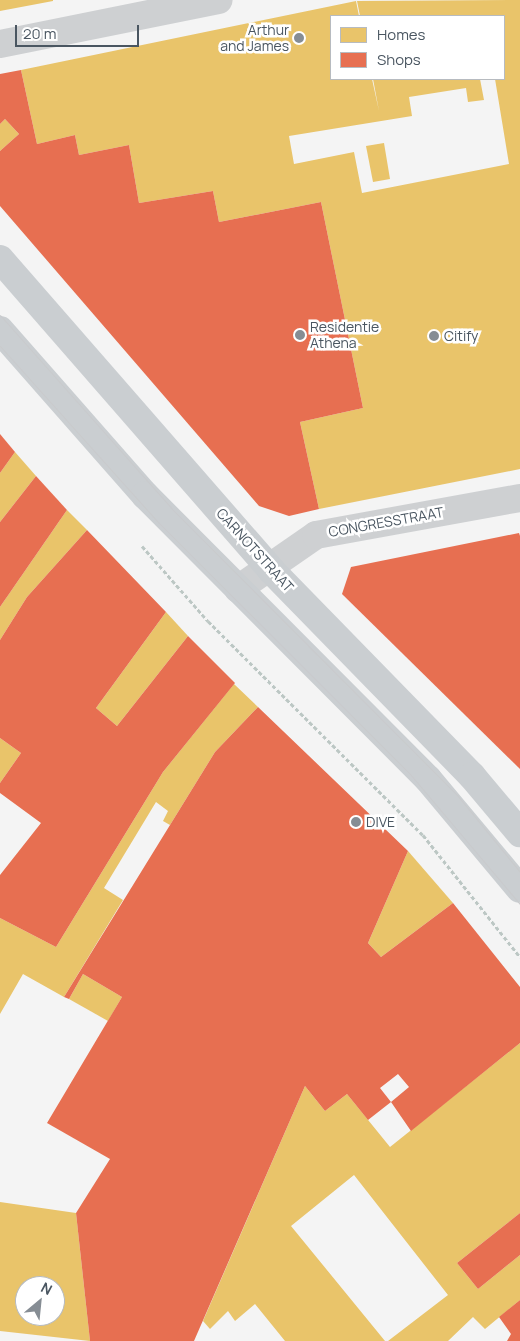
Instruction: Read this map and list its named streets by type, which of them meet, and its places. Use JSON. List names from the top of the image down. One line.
{"streets":{"main road":["CARNOTSTRAAT"],"street":["CONGRESSTRAAT"]},"crossings":[["CONGRESSTRAAT","CARNOTSTRAAT"]],"places":["Arthur and James","Residentie Athena","Citify","DIVE"],"legend":["Homes","Shops"],"scale_bar":"20 m","north":"top right"}
